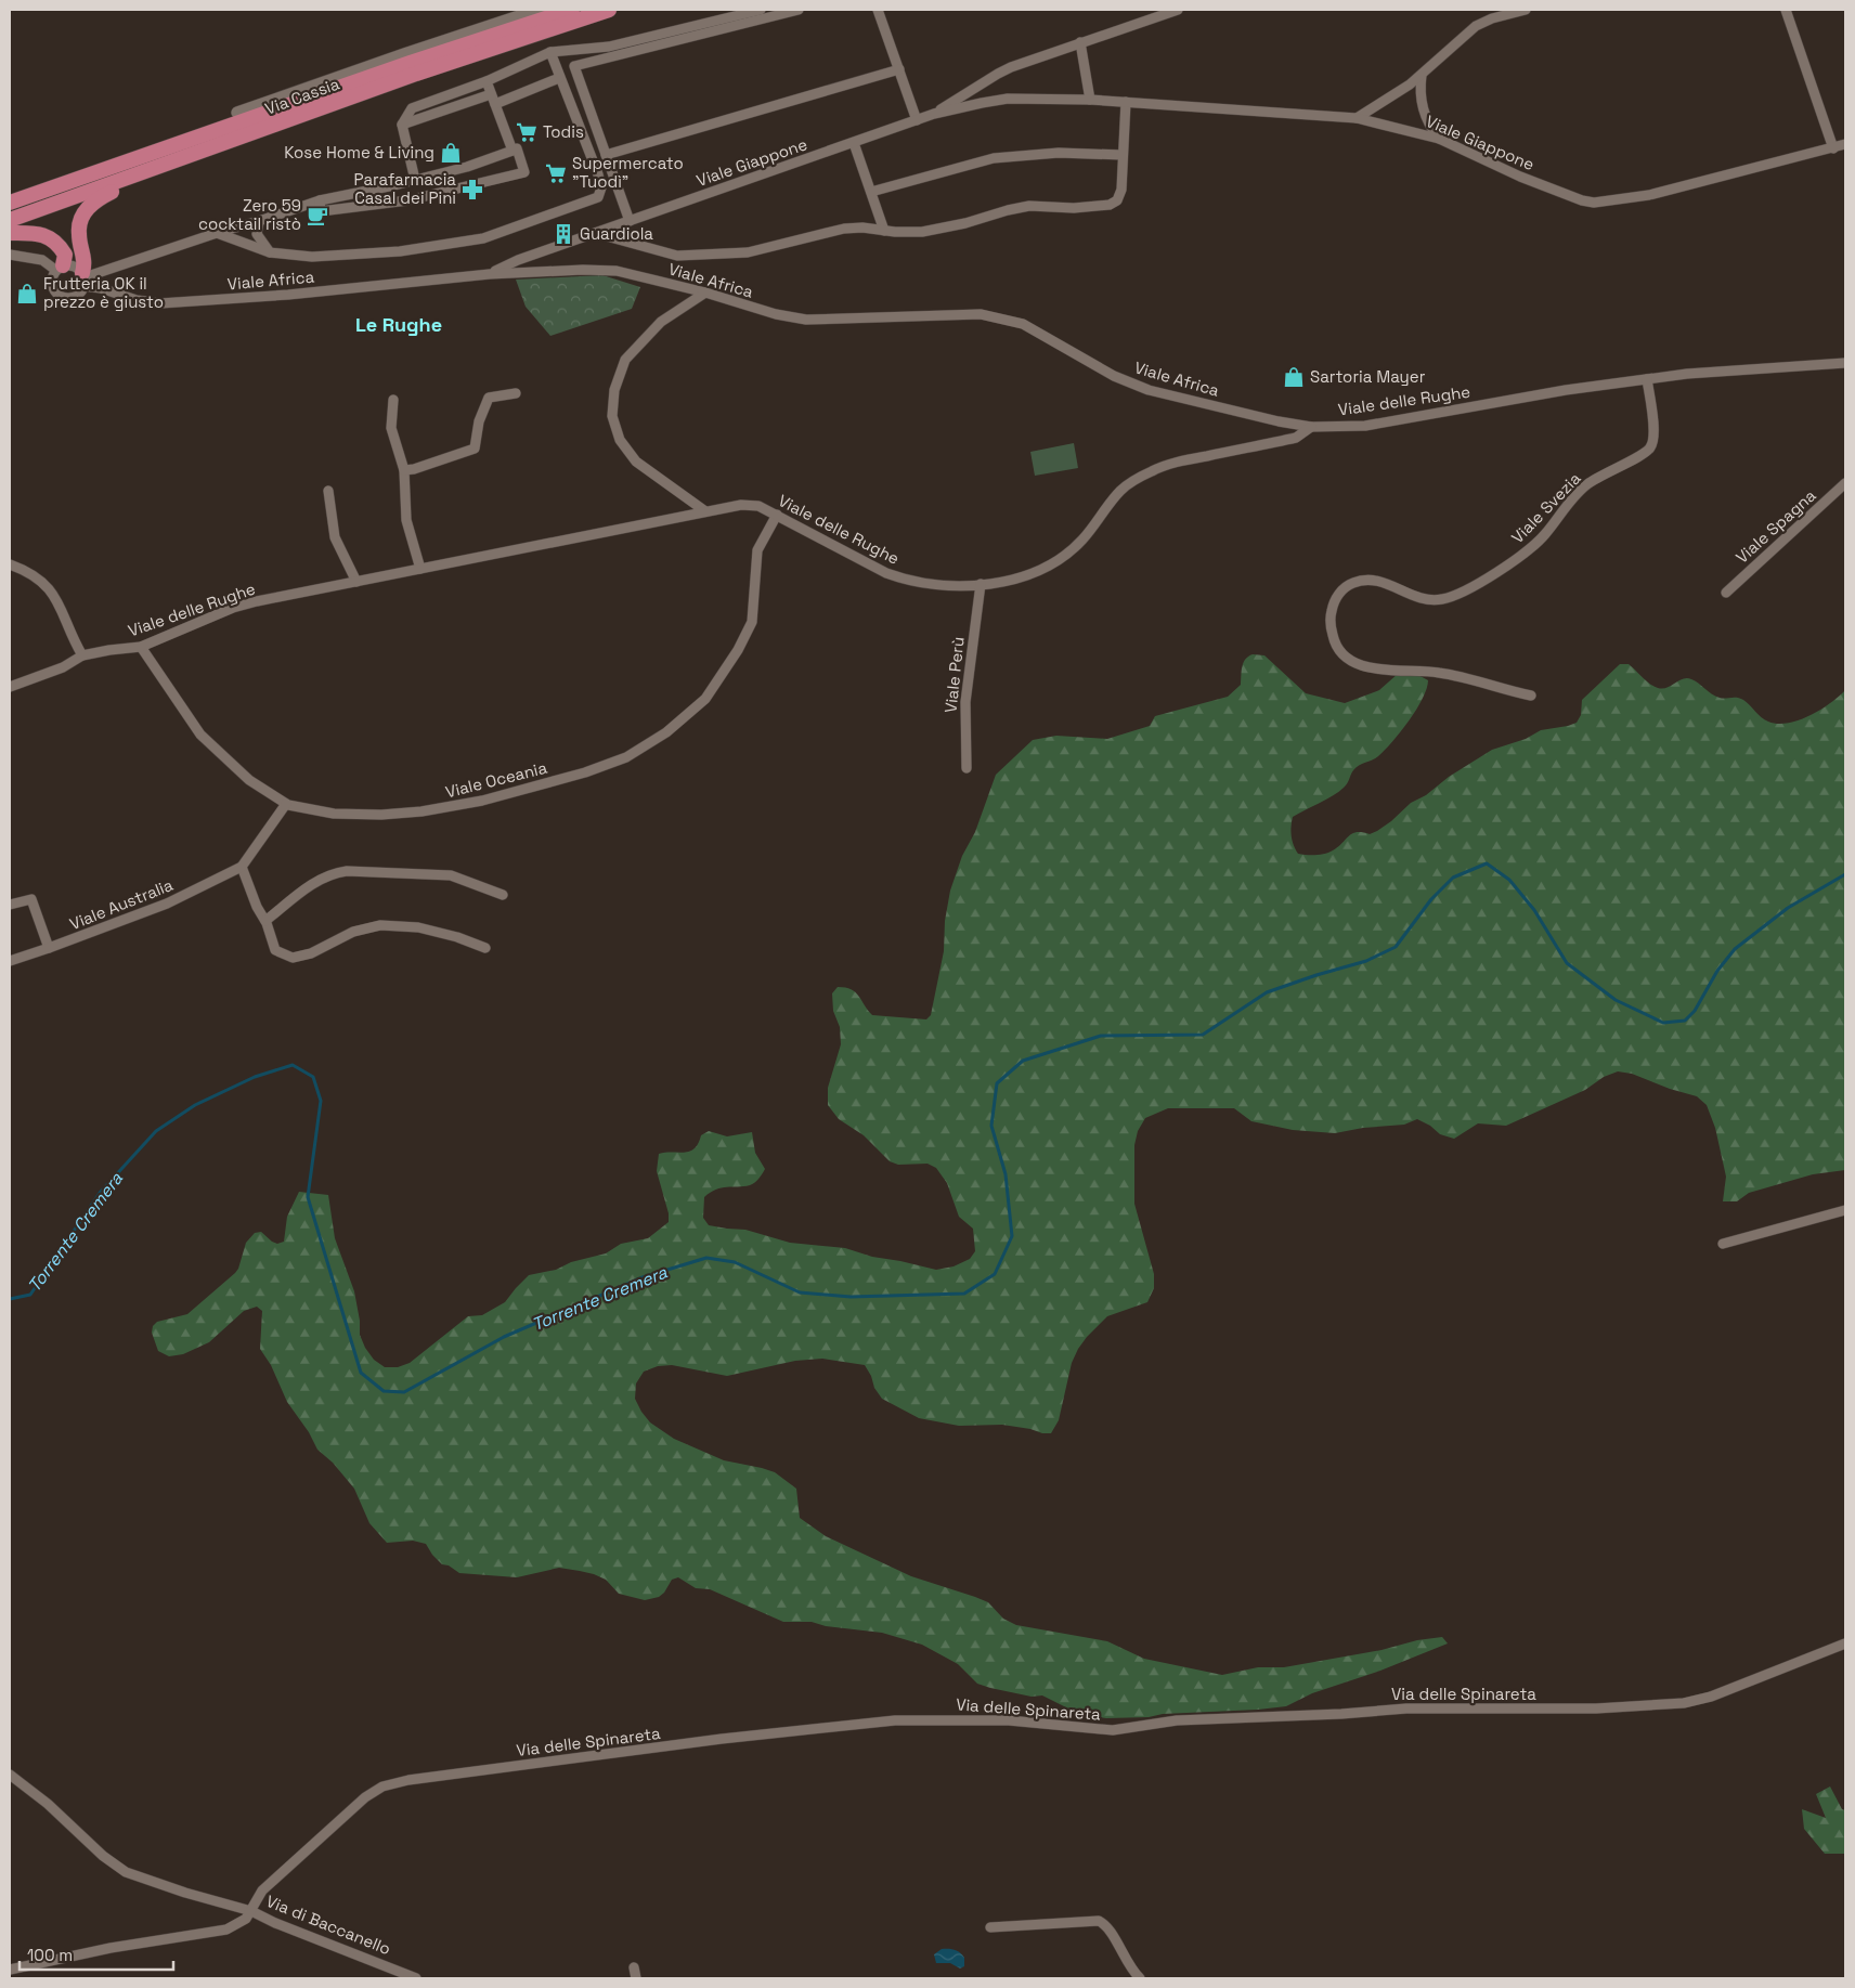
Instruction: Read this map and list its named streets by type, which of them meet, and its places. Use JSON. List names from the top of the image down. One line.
{"streets":{"highway":["Via Cassia"],"street":["Viale Giappone","Viale Africa","Viale delle Rughe","Viale Svezia","Viale Spagna","Viale Perù","Viale Oceania","Viale Australia","Via delle Spinareta","Via di Baccanello"]},"crossings":[["Viale Giappone","Viale Africa"],["Viale Africa","Viale delle Rughe"],["Viale delle Rughe","Viale Svezia"],["Viale delle Rughe","Viale Perù"],["Viale delle Rughe","Viale Oceania"],["Viale Oceania","Viale Australia"],["Via delle Spinareta","Via di Baccanello"]],"districts":["Le Rughe"],"water":["Torrente Cremera"],"places":{"supermarket":["Todis","Supermercato \"Tuodì\""],"shop":["Kose Home & Living","Frutteria OK il prezzo è giusto","Sartoria Mayer"],"pharmacy":["Parafarmacia Casal dei Pini"],"cafe":["Zero 59 cocktail ristò"],"building":["Guardiola"]},"scale_bar":"100 m"}
